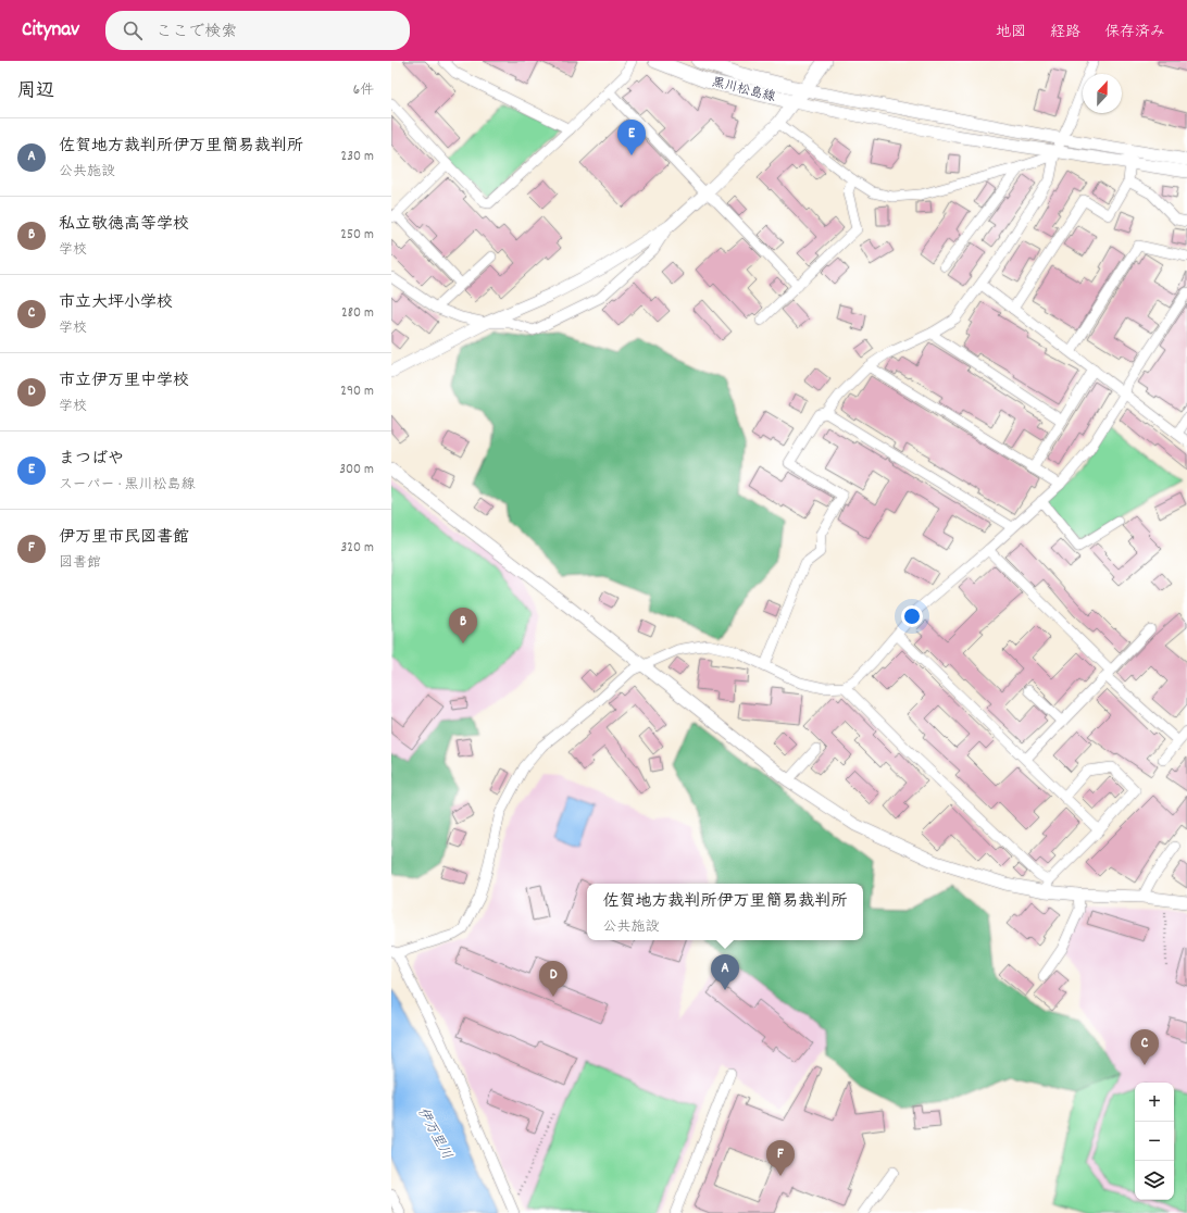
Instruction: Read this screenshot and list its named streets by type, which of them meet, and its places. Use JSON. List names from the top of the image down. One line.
{"streets":{"main road":["黒川松島線"]},"water":["伊万里川"],"north":"top","page":{"header":"Citynav","search":"ここで検索","nav":["地図","経路","保存済み"],"heading":["周辺","6件"],"list":[{"mark":"A","name":"佐賀地方裁判所伊万里簡易裁判所","note":"公共施設","value":"230 m"},{"mark":"B","name":"私立敬徳高等学校","note":"学校","value":"250 m"},{"mark":"C","name":"市立大坪小学校","note":"学校","value":"280 m"},{"mark":"D","name":"市立伊万里中学校","note":"学校","value":"290 m"},{"mark":"E","name":"まつばや","note":"スーパー · 黒川松島線","value":"300 m"},{"mark":"F","name":"伊万里市民図書館","note":"図書館","value":"320 m"}],"pins":["E","B","A","D","C","F"],"popup":["佐賀地方裁判所伊万里簡易裁判所","公共施設"],"map_buttons":["+","−"]}}
